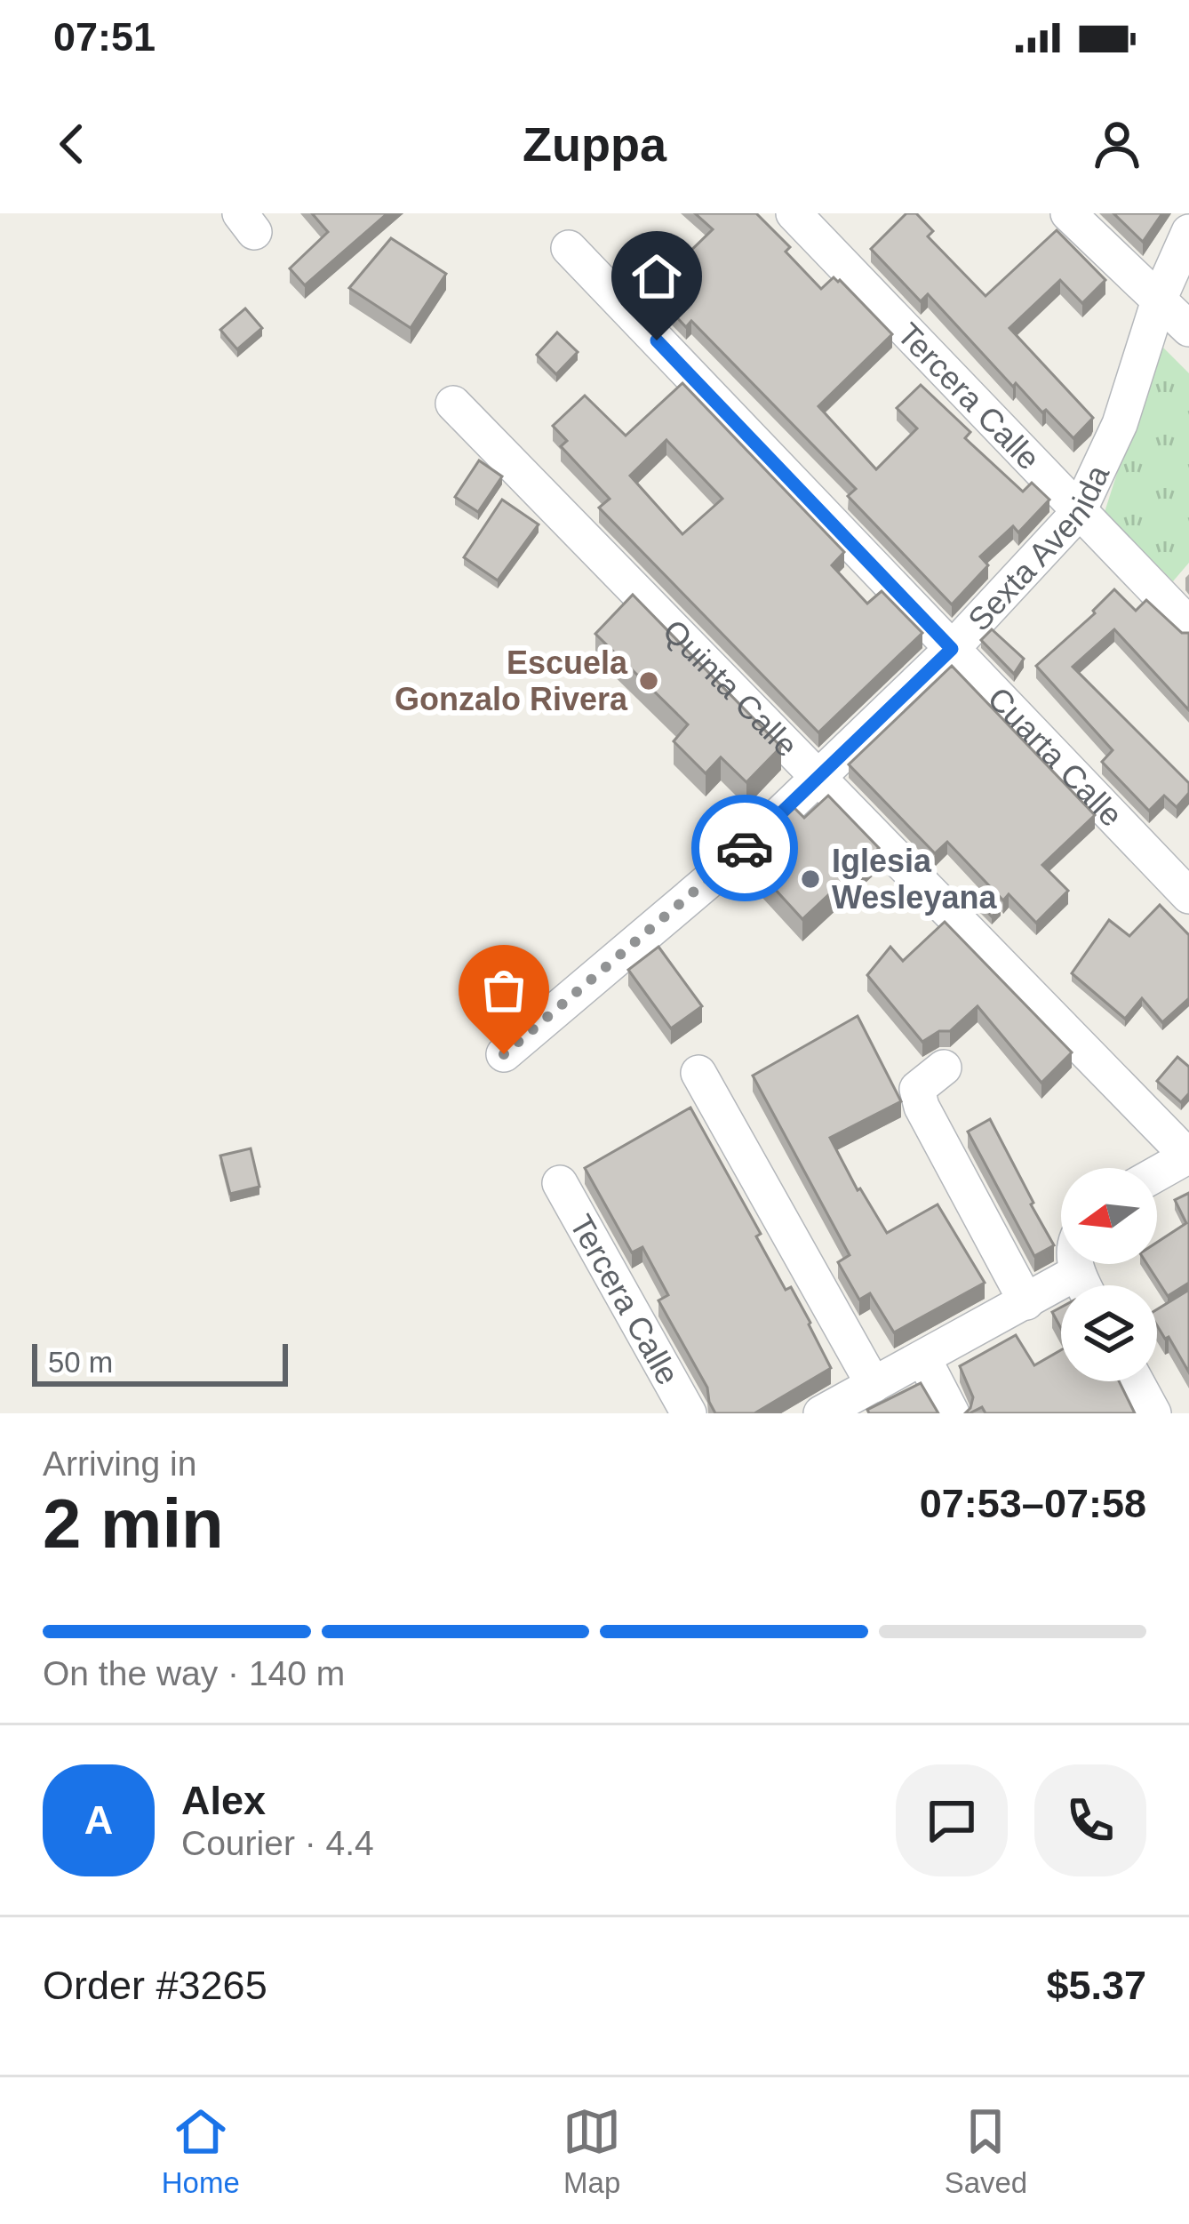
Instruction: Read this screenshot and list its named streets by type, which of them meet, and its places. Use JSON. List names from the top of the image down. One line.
{"streets":{"street":["Tercera Calle","Sexta Avenida","Quinta Calle","Cuarta Calle"]},"crossings":[["Tercera Calle","Sexta Avenida"],["Sexta Avenida","Quinta Calle"],["Sexta Avenida","Cuarta Calle"]],"places":["Escuela Gonzalo Rivera","Iglesia Wesleyana"],"scale_bar":"50 m","north":"left","page":{"status":"07:51","header":"Zuppa","scale":"50 m","heading":["2 min","Arriving in","07:53–07:58"],"panel":["Alex","Courier · 4.4","Order #3265","$5.37"],"bar":"On the way · 140 m","round":"A","tabs":["Home","Map","Saved"]}}
